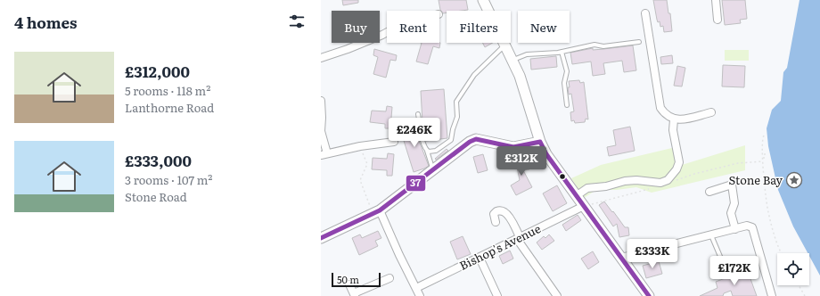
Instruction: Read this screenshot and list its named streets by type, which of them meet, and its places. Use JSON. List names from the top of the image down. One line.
{"streets":{"street":["Bishop's Avenue"]},"places":{"place":["Stone Bay"]},"lines":["transit line 37"],"scale_bar":"50 m","page":{"heading":"4 homes","chip":["Buy","Rent","Filters","New"],"list":[{"name":"£312,000","note":"5 rooms · 118 m² · Lanthorne Road"},{"name":"£333,000","note":"3 rooms · 107 m² · Stone Road"}],"price":["£246K","£312K","£333K","£172K"],"scale":"50 m"}}
